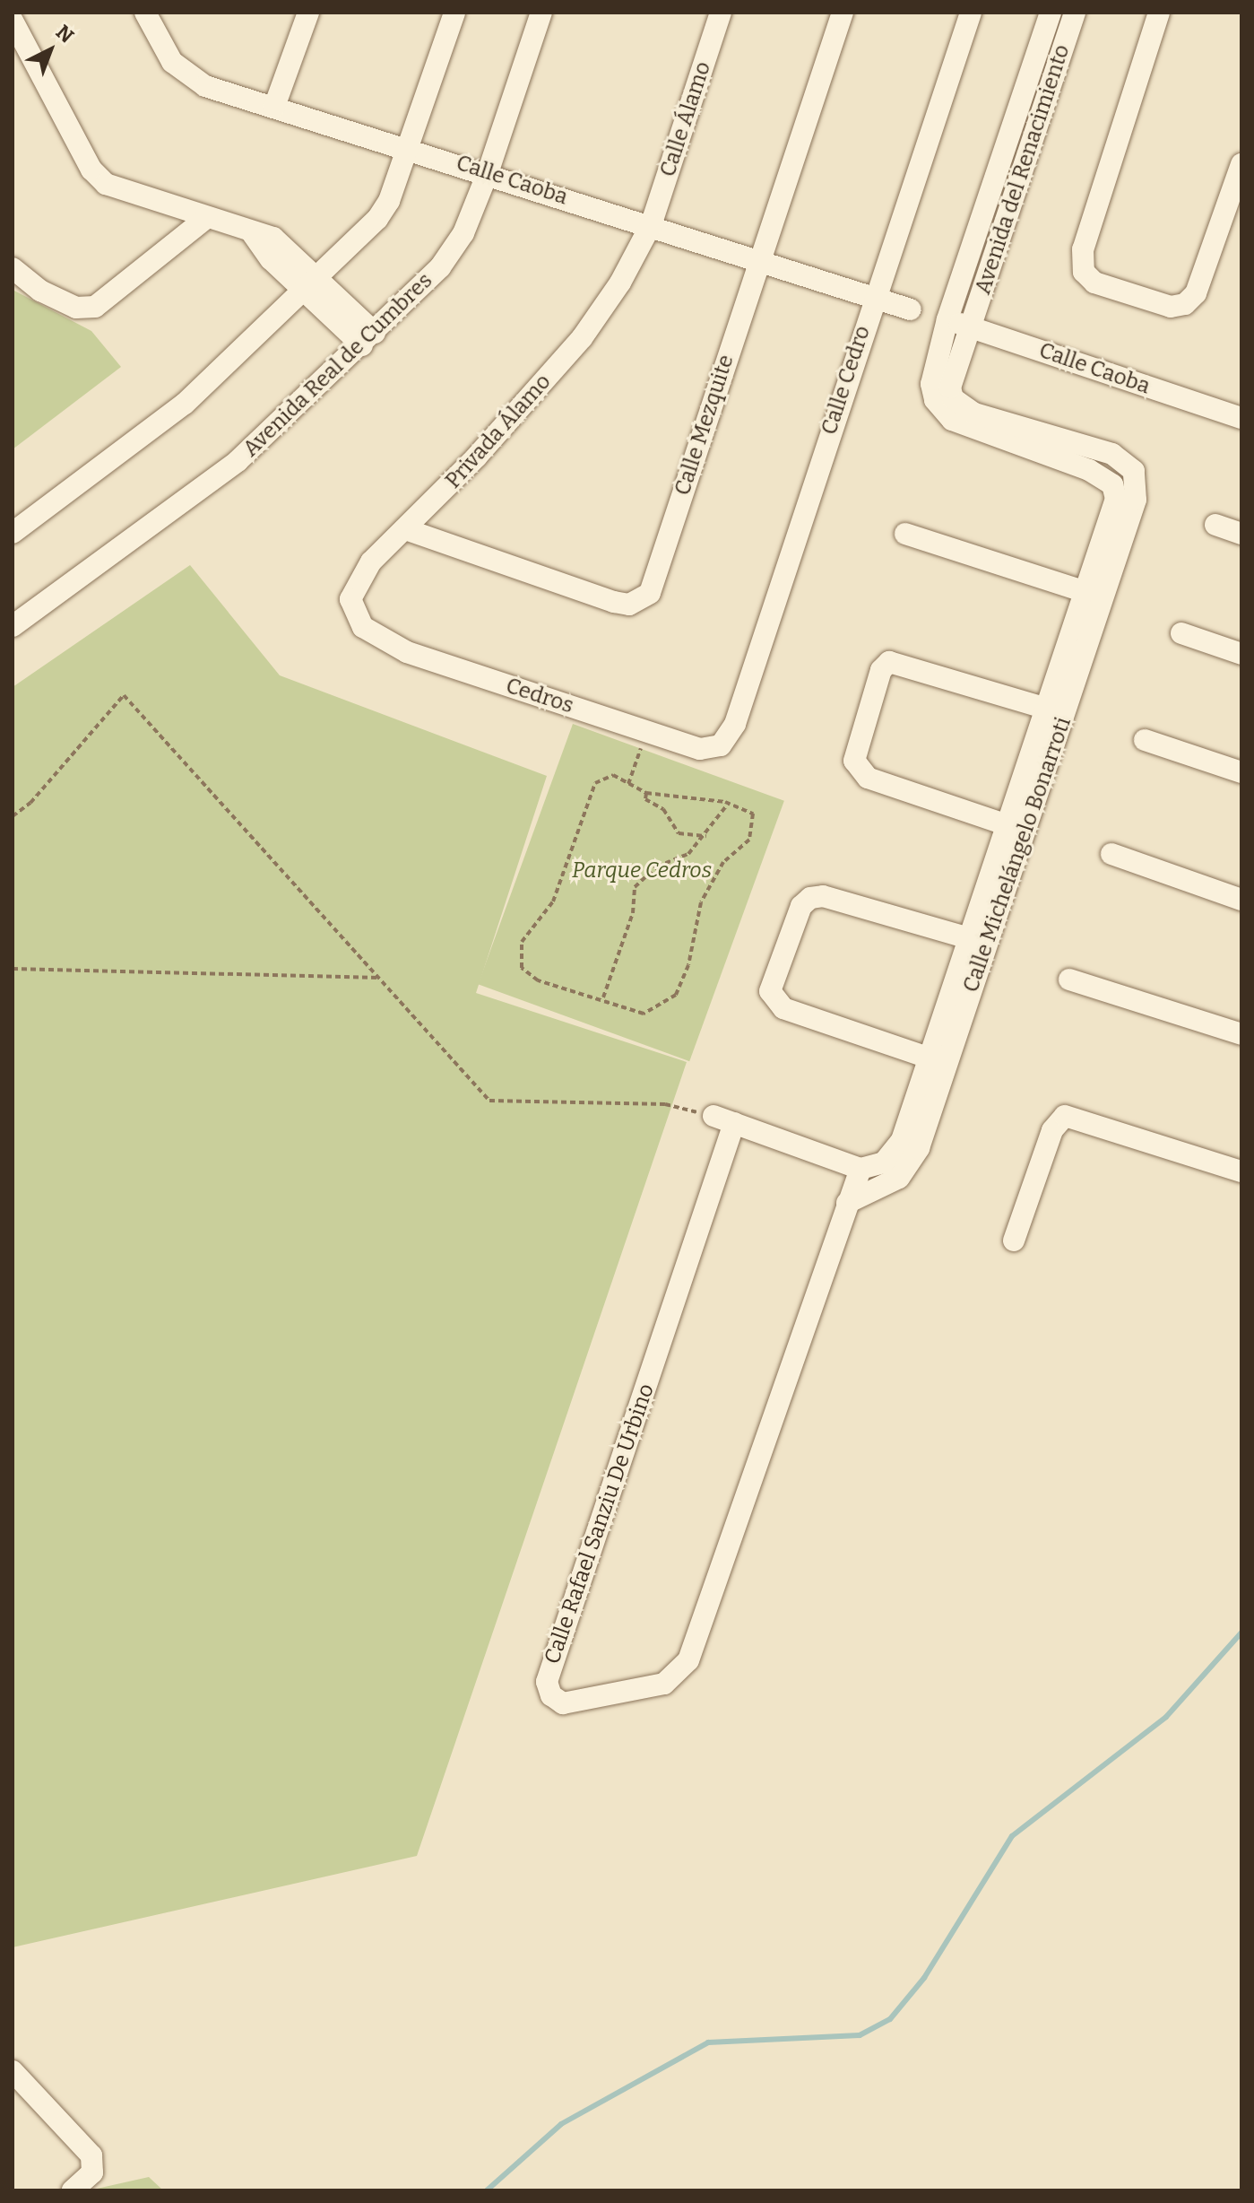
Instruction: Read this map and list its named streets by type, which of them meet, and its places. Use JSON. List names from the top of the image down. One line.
{"streets":{"street":["Calle Álamo","Avenida del Renacimiento","Calle Caoba","Avenida Real de Cumbres","Calle Cedro","Calle Mezquite","Privada Álamo","Cedros","Calle Michelángelo Bonarroti","Calle Rafael Sanziu De Urbino"]},"crossings":[["Calle Álamo","Calle Caoba"],["Calle Álamo","Privada Álamo"],["Avenida del Renacimiento","Calle Caoba"],["Calle Caoba","Avenida Real de Cumbres"],["Calle Caoba","Calle Cedro"],["Calle Caoba","Calle Mezquite"],["Calle Caoba","Privada Álamo"],["Calle Cedro","Cedros"],["Calle Mezquite","Privada Álamo"],["Privada Álamo","Cedros"],["Calle Michelángelo Bonarroti","Calle Rafael Sanziu De Urbino"]],"parks":["Parque Cedros"],"north":"top right"}
